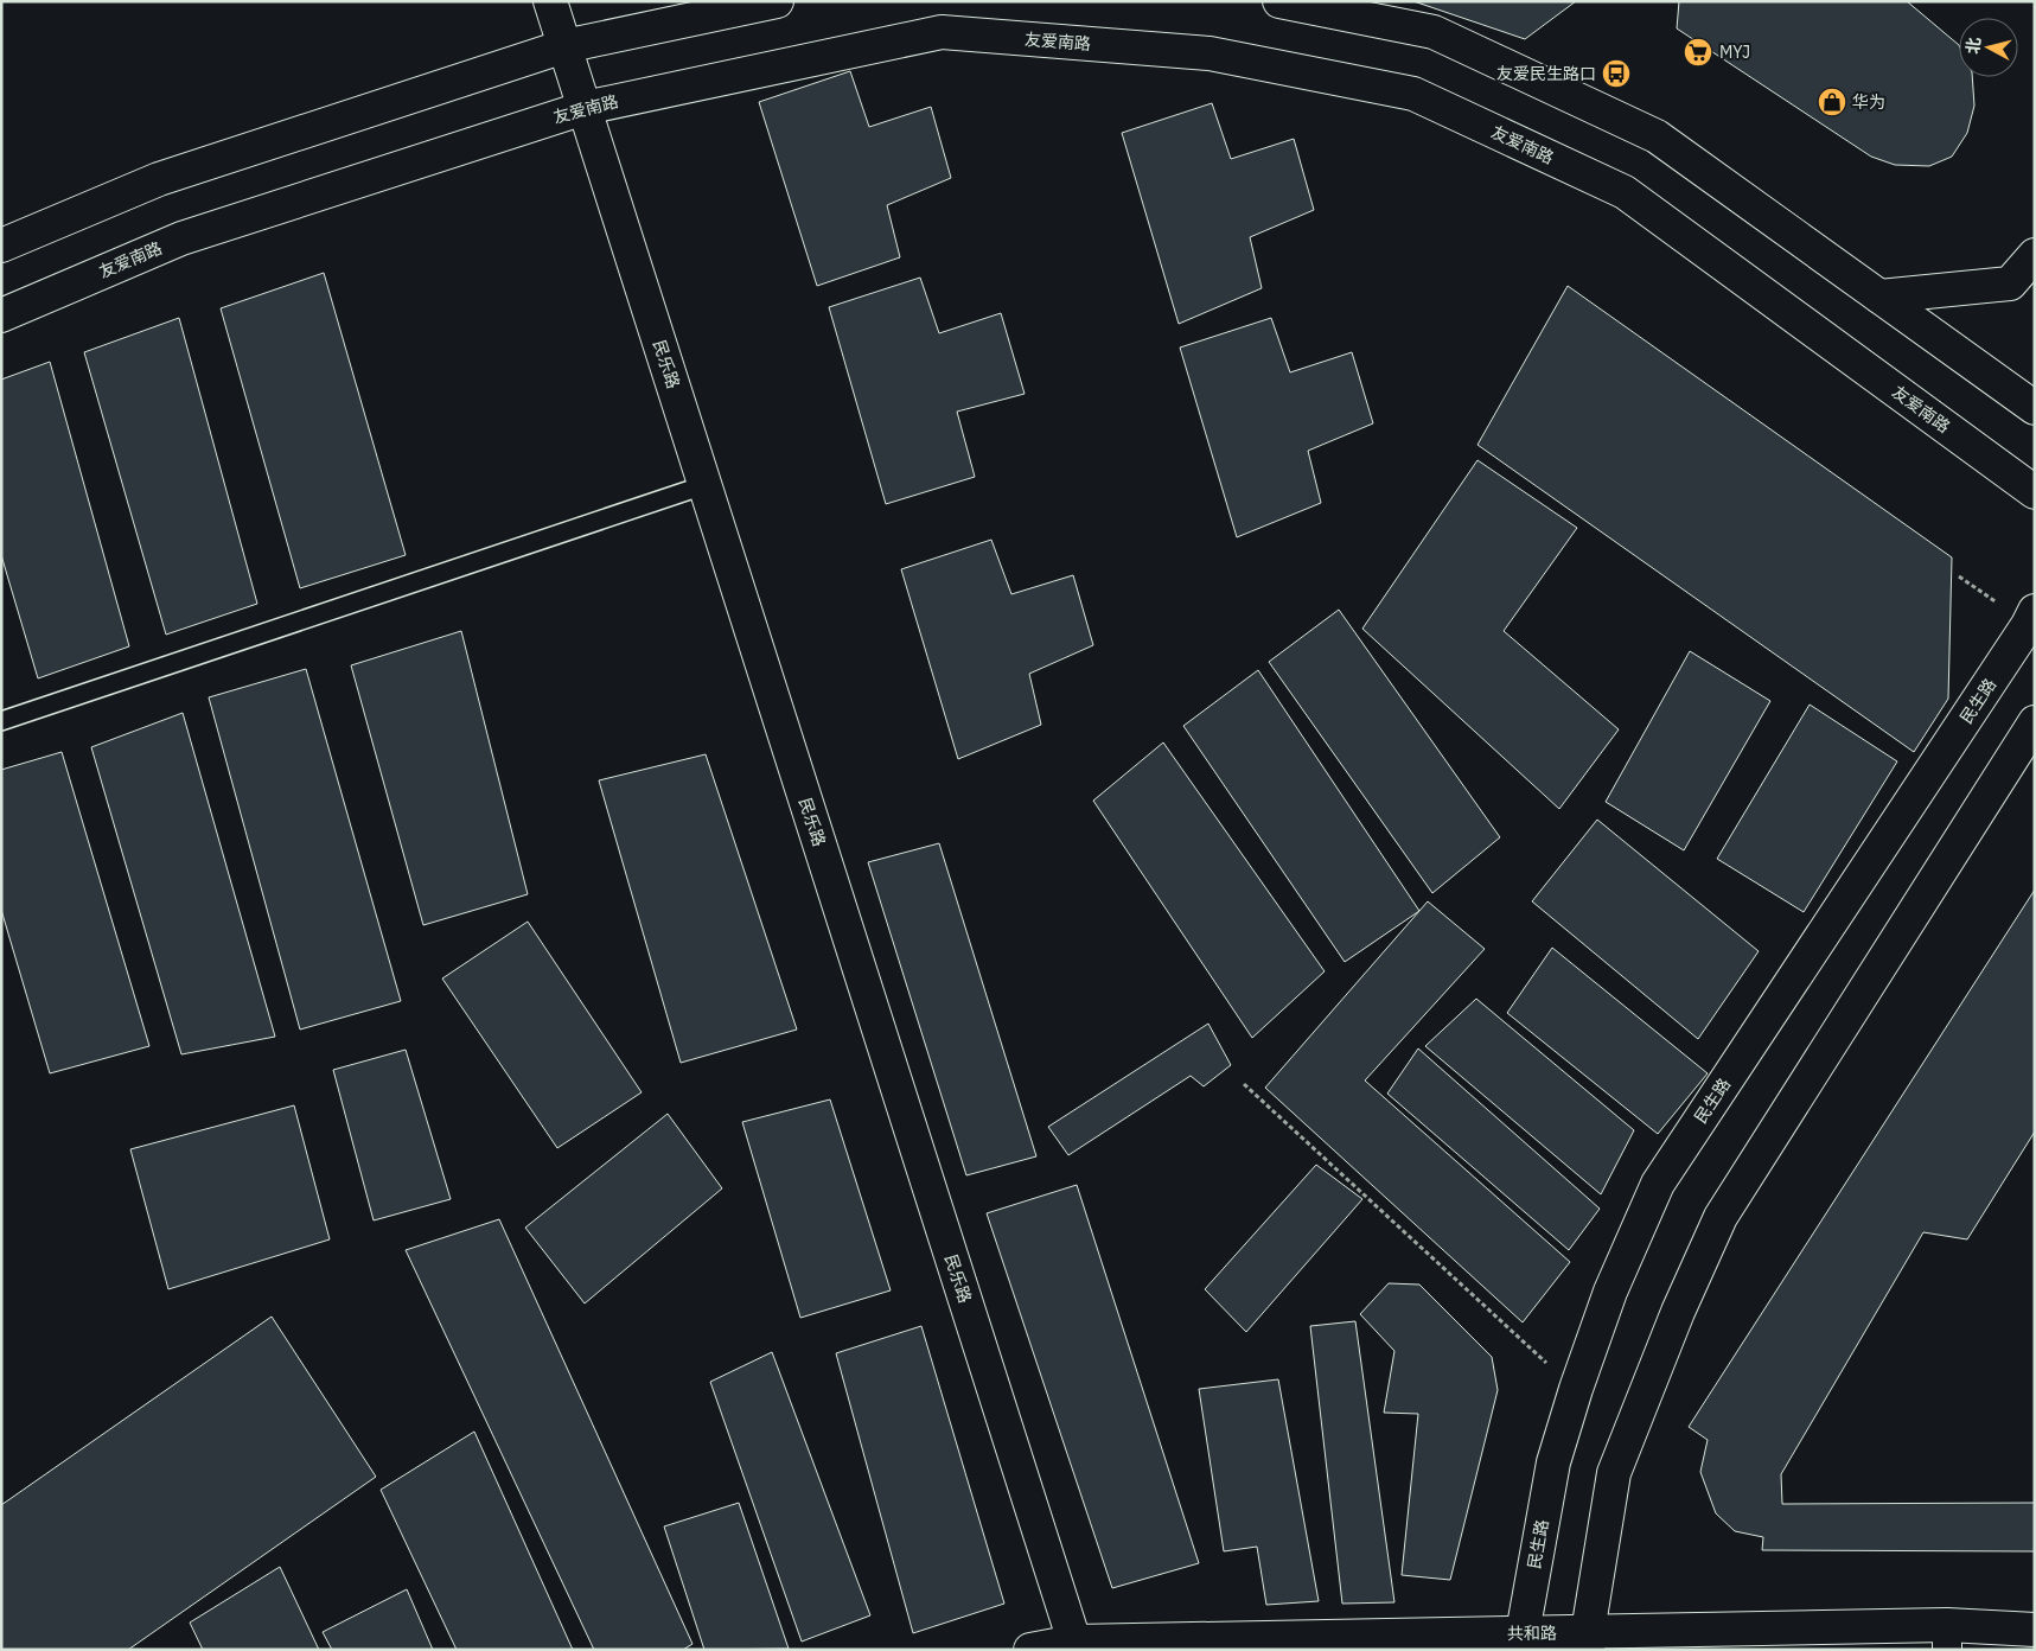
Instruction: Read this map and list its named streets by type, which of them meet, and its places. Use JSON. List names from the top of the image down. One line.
{"streets":{"main road":["友爱南路","民乐路","民生路","共和路"]},"crossings":[["友爱南路","民乐路"],["民乐路","共和路"],["民生路","共和路"]],"places":{"supermarket":["MYJ"],"bus stop":["友爱民生路口"],"shop":["华为"]},"north":"left"}
